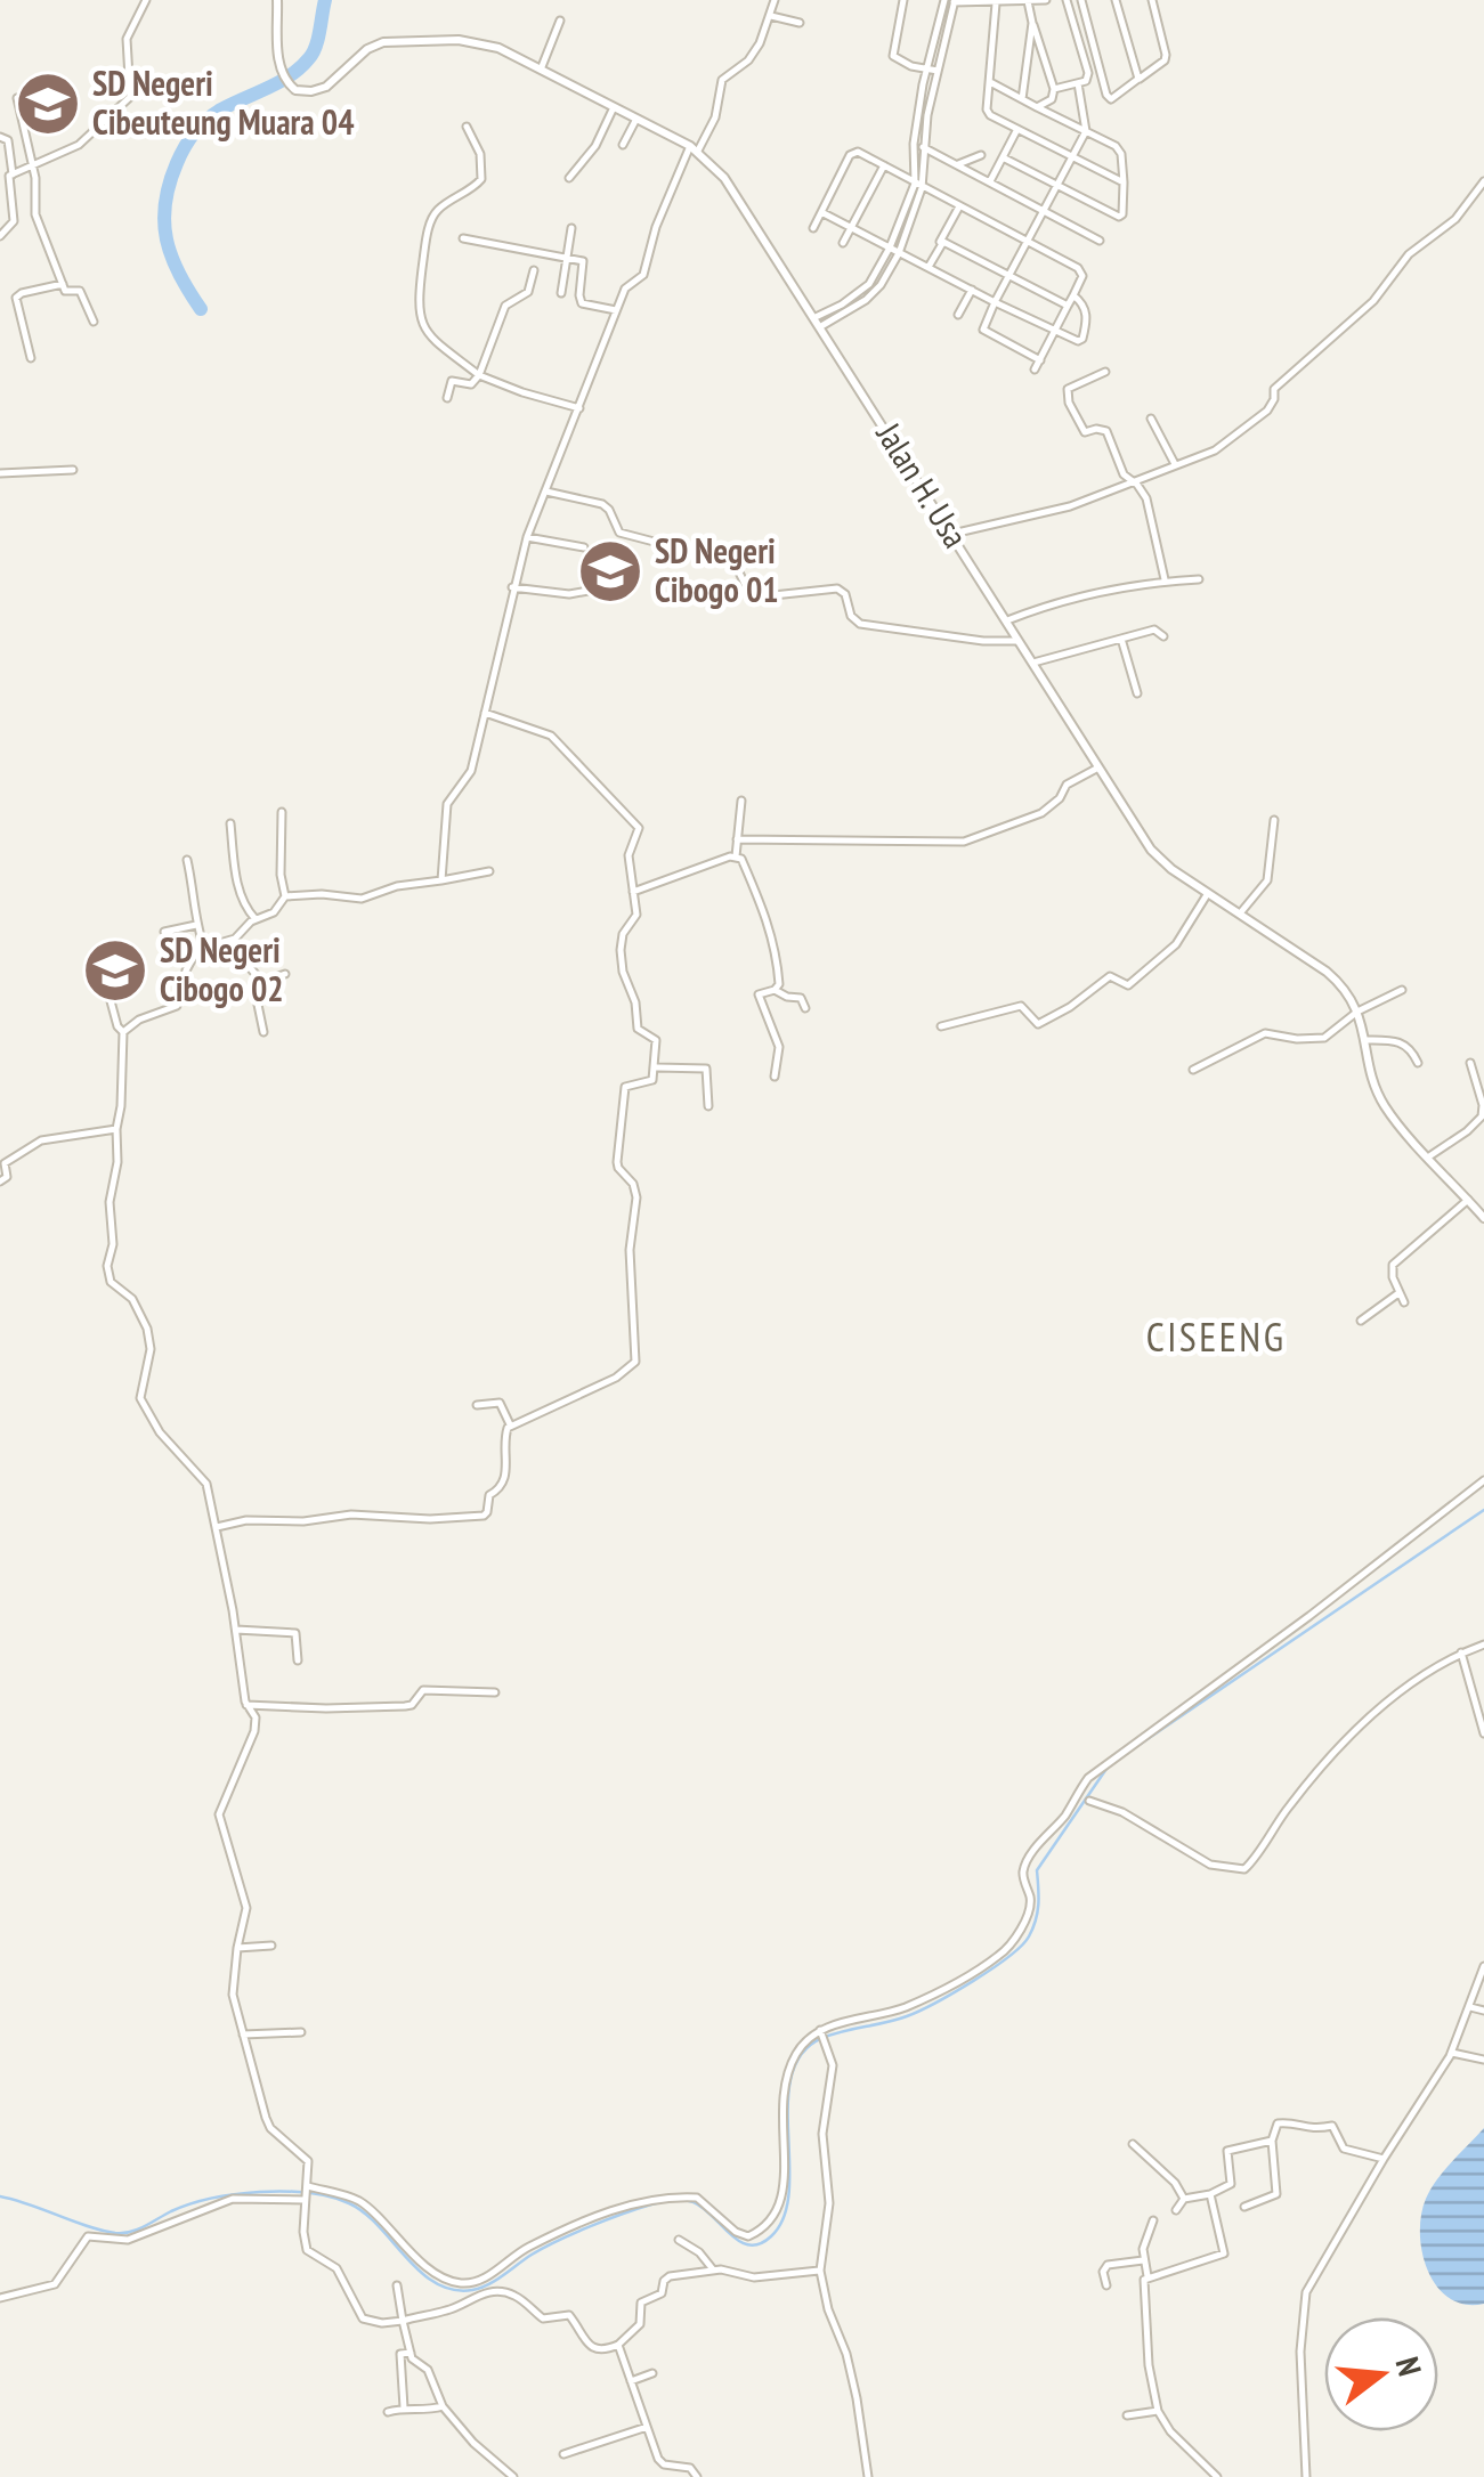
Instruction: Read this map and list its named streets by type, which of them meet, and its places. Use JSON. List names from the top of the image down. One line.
{"streets":{"street":["Jalan H. Usa"]},"districts":["CISEENG"],"places":{"school or university":["SD Negeri Cibeuteung Muara 04","SD Negeri Cibogo 01","SD Negeri Cibogo 02"]},"north":"right"}
